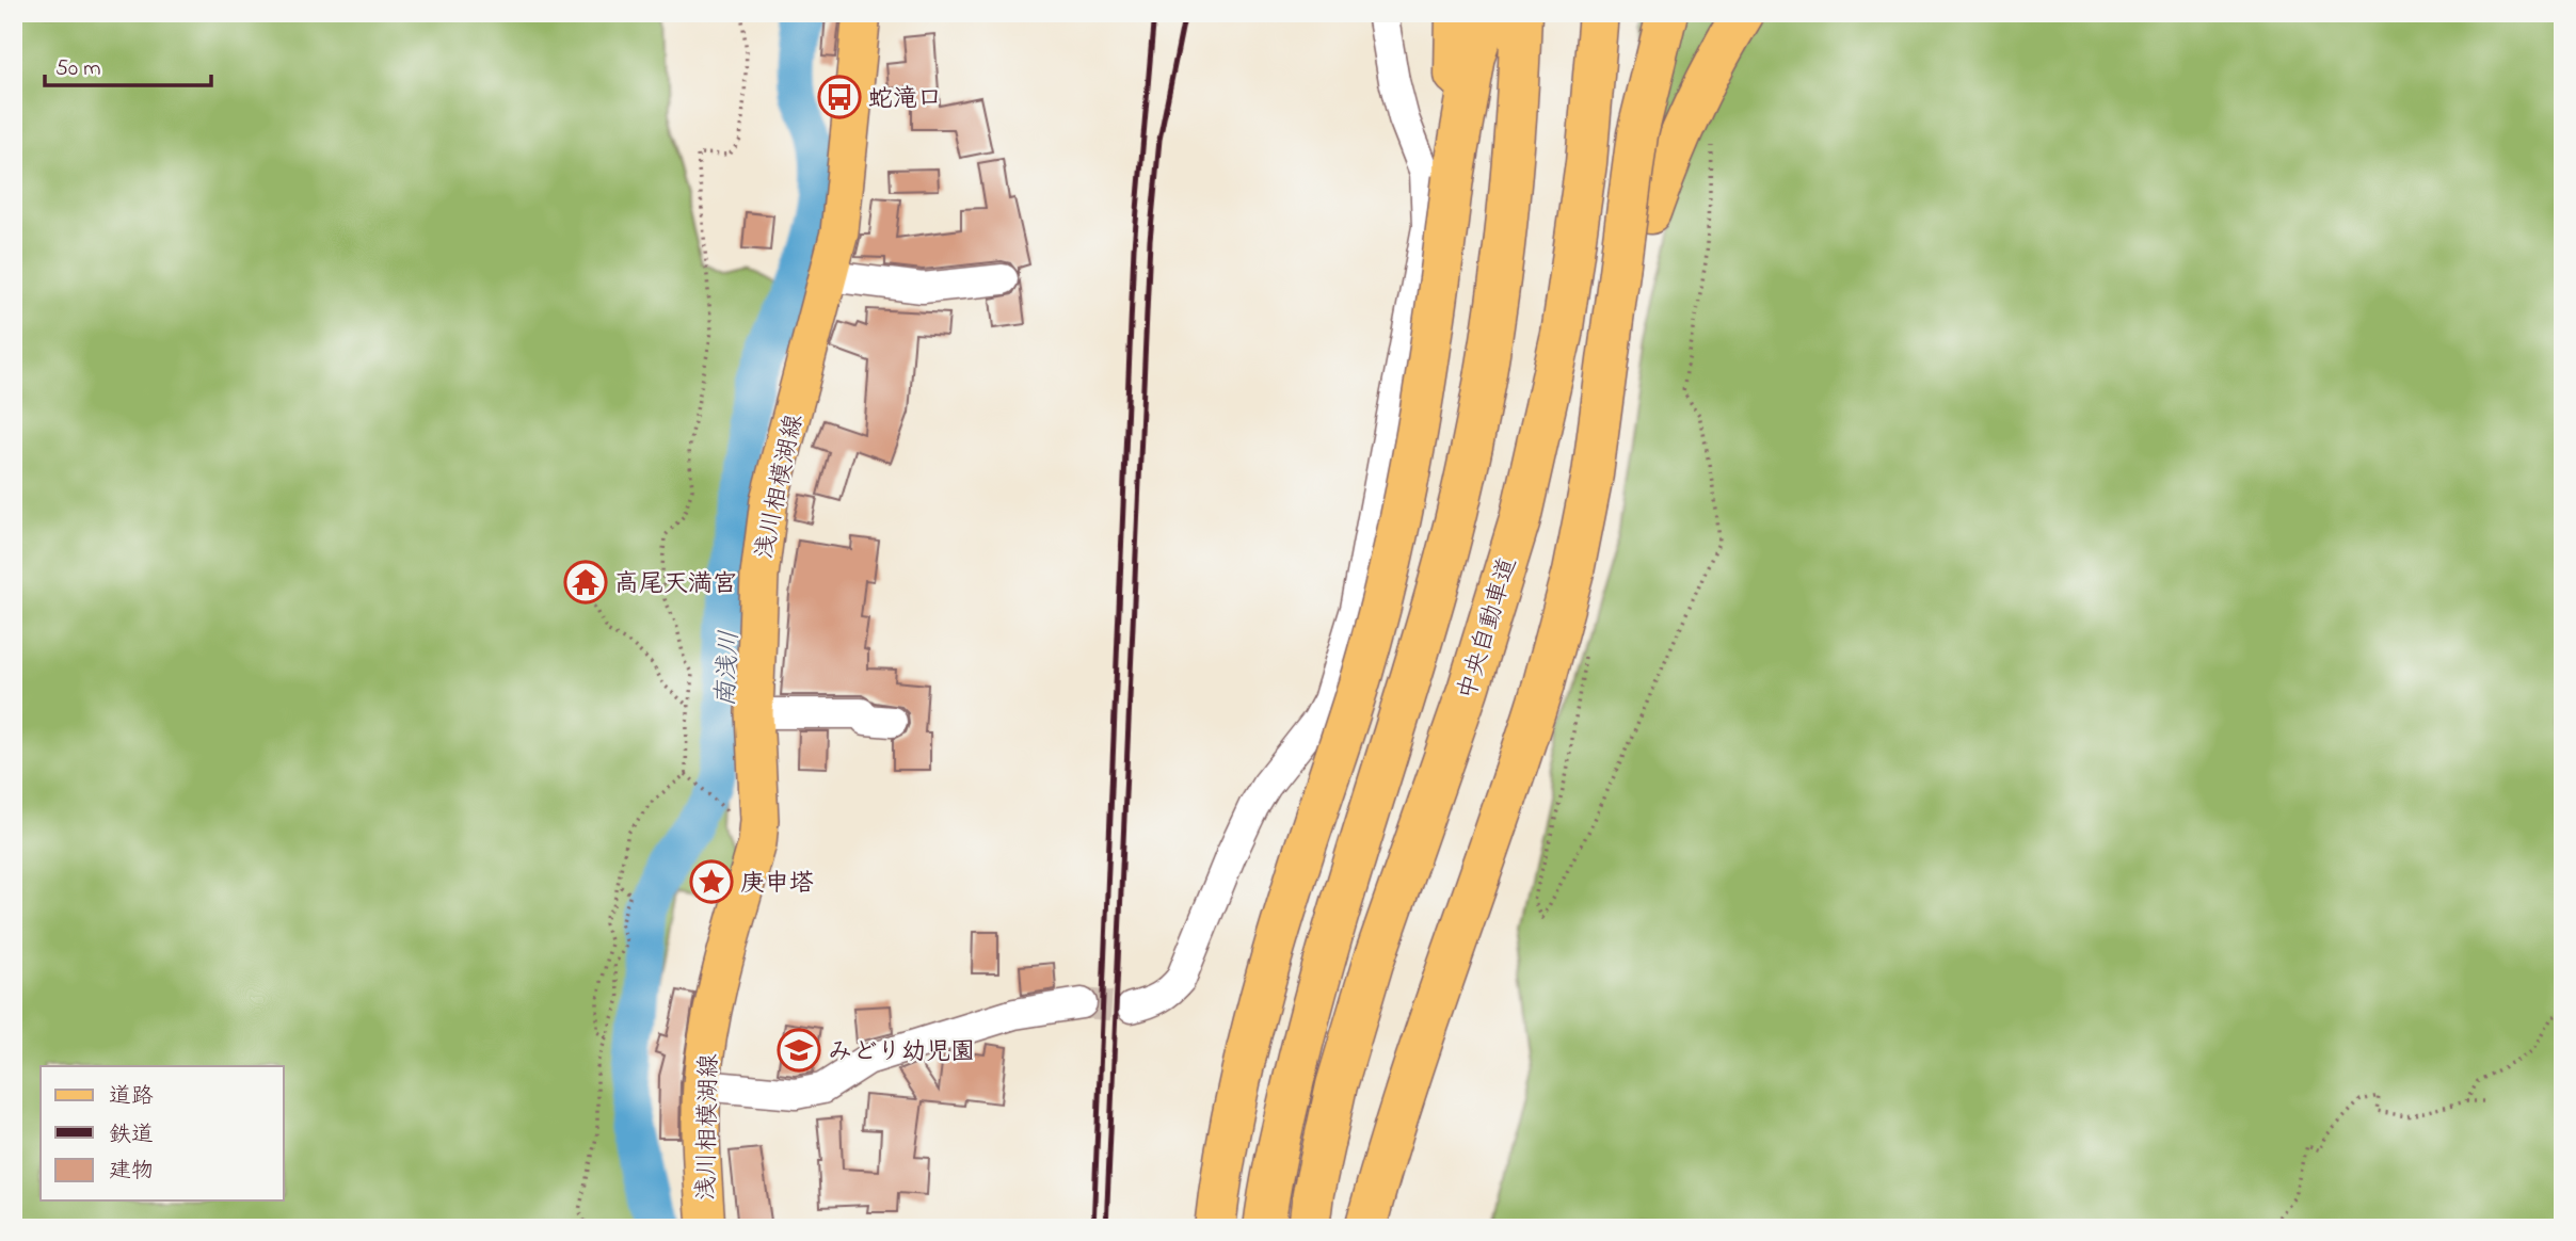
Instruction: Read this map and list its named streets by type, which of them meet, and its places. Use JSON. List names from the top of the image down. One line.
{"streets":{"highway":["中央自動車道"],"main road":["浅川相模湖線"]},"water":["南浅川"],"places":{"bus stop":["蛇滝口"],"temple":["高尾天満宮"],"place":["庚申塔"],"school or university":["みどり幼児園"]},"legend":["道路","鉄道","建物"],"scale_bar":"50 m"}
